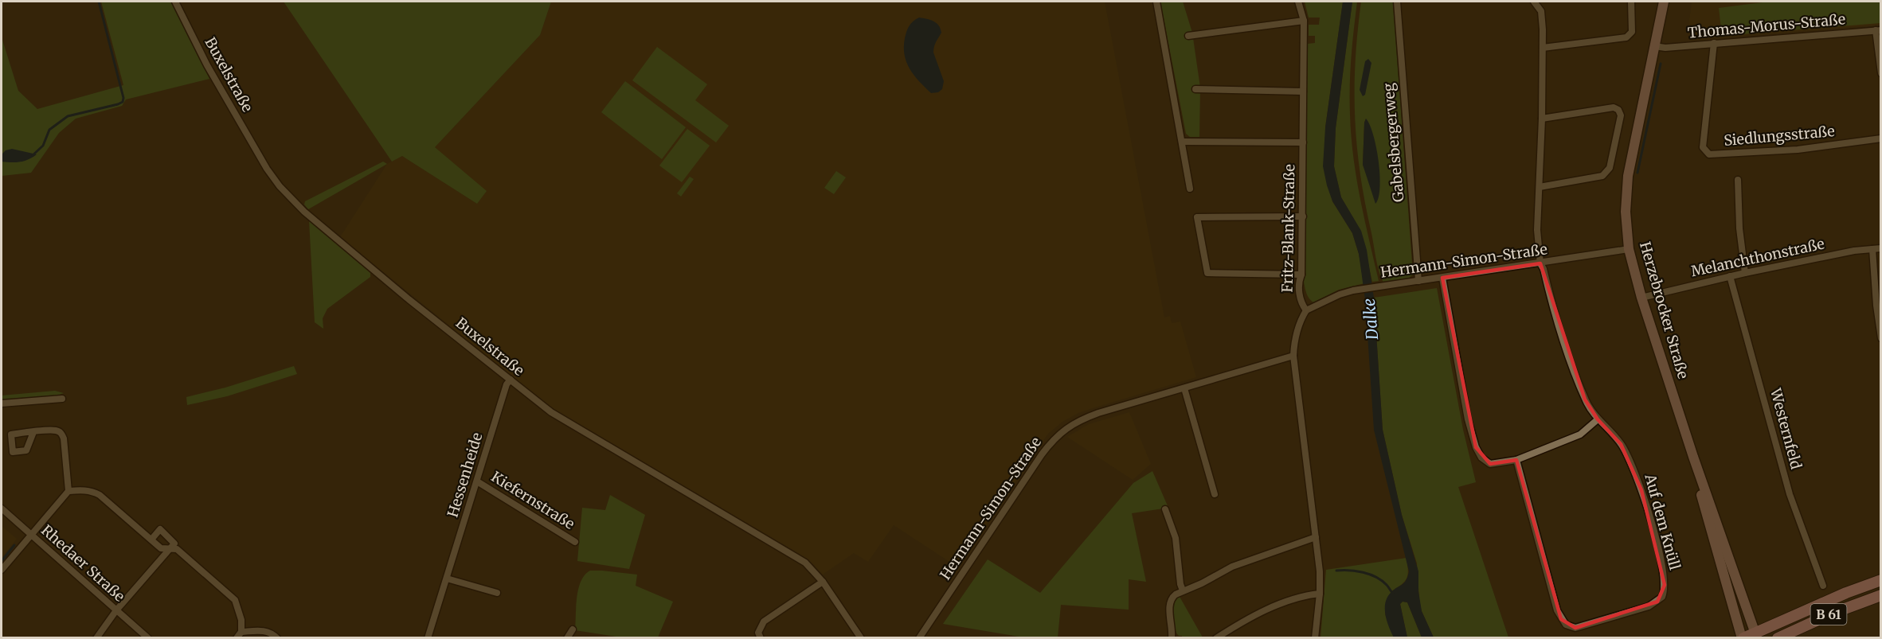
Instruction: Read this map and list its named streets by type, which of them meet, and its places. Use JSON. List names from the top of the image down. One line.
{"streets":{"main road":["Herzebrocker Straße","B 61"],"street":["Thomas-Morus-Straße","Buxelstraße","Siedlungsstraße","Gabelsbergerweg","Fritz-Blank-Straße","Melanchthonstraße","Hermann-Simon-Straße","Westernfeld","Hessenheide","Kiefernstraße","Auf dem Knüll","Rhedaer Straße"]},"crossings":[["Thomas-Morus-Straße","Siedlungsstraße"],["Thomas-Morus-Straße","Herzebrocker Straße"],["Buxelstraße","Hessenheide"],["Gabelsbergerweg","Hermann-Simon-Straße"],["Fritz-Blank-Straße","Hermann-Simon-Straße"],["Melanchthonstraße","Herzebrocker Straße"],["Melanchthonstraße","Westernfeld"],["Hermann-Simon-Straße","Herzebrocker Straße"],["Hermann-Simon-Straße","Auf dem Knüll"],["Herzebrocker Straße","B 61"],["Hessenheide","Kiefernstraße"]],"water":["Dalke"]}
